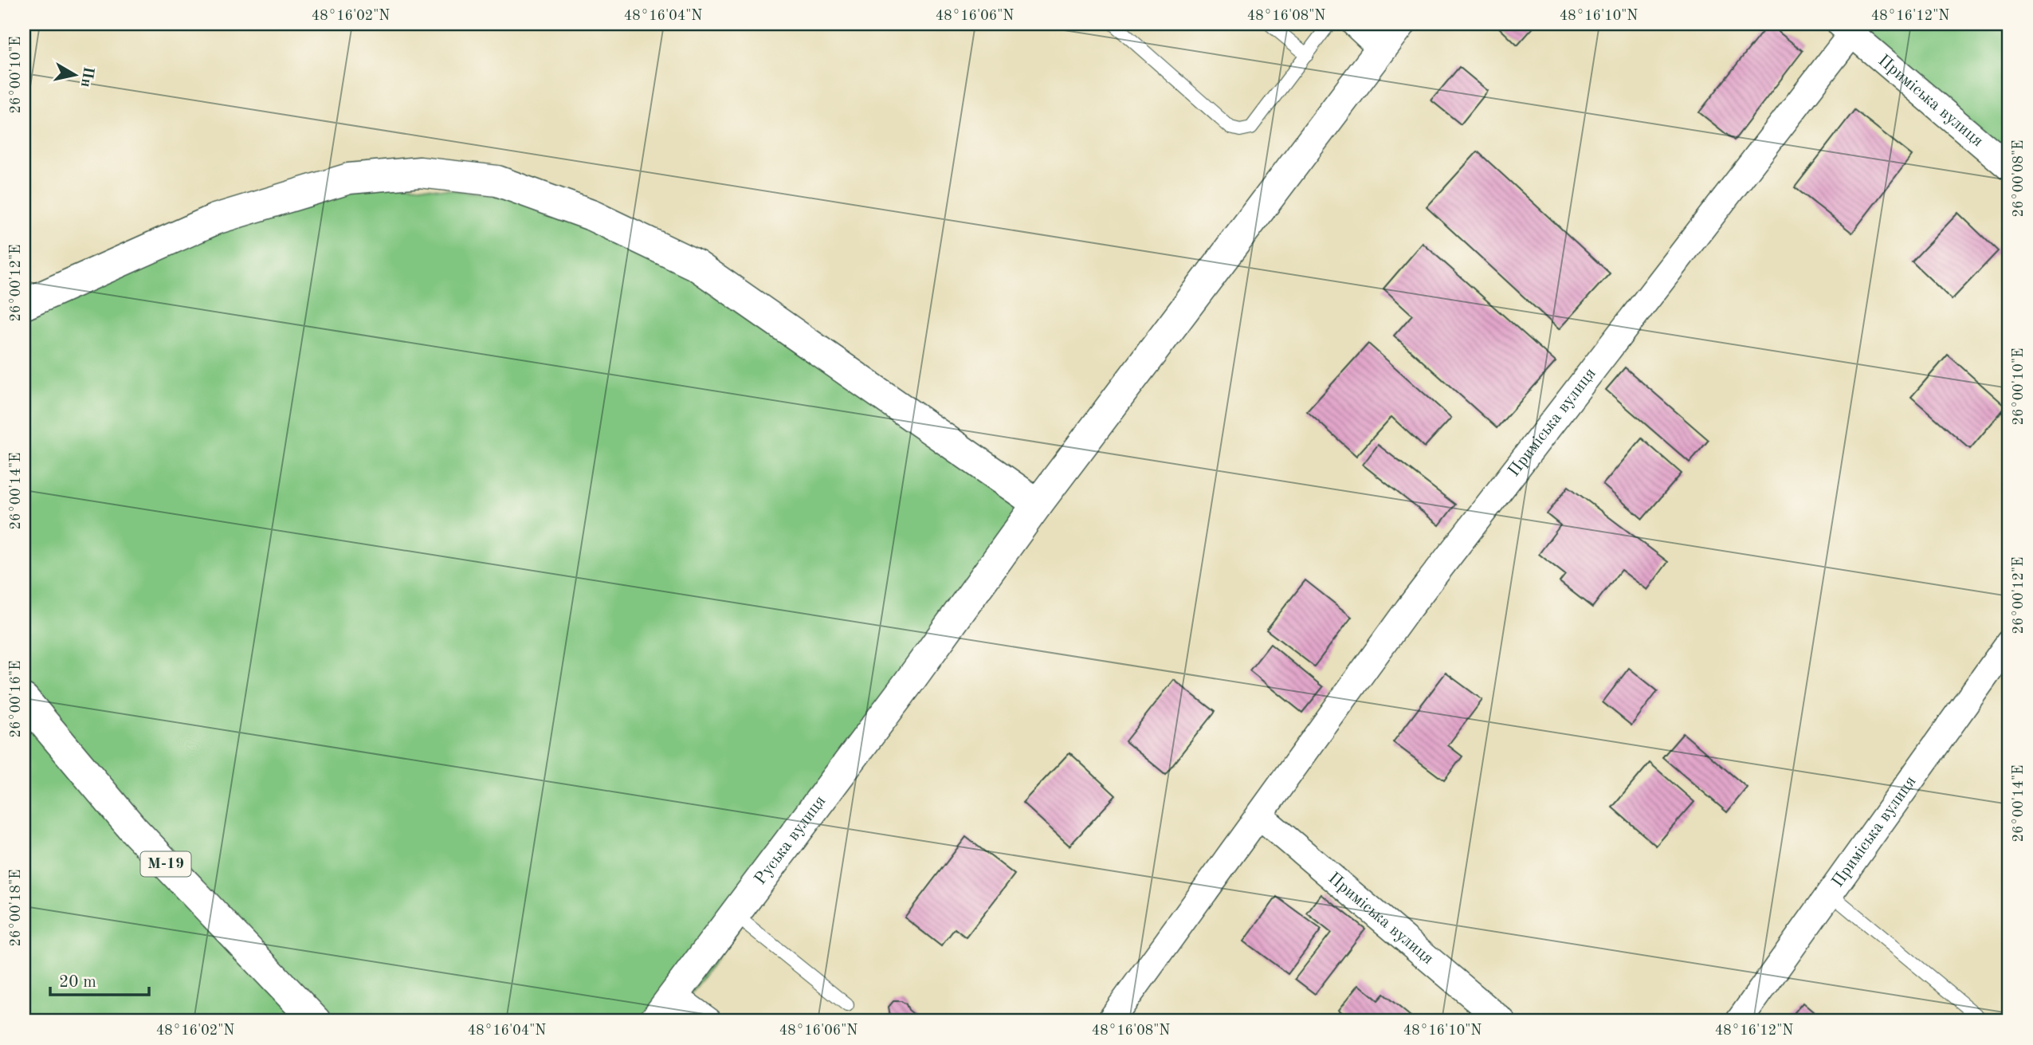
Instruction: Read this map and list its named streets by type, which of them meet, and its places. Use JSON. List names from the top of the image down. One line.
{"streets":{"main road":["Руська вулиця","М-19"],"street":["Приміська вулиця"]},"scale_bar":"20 m","north":"right","coordinates":["48°16'02\"N","48°16'04\"N","48°16'06\"N","48°16'08\"N","48°16'10\"N","48°16'12\"N","26°00'10\"E","26°00'08\"E","26°00'12\"E","26°00'14\"E","26°00'16\"E","26°00'18\"E"]}
